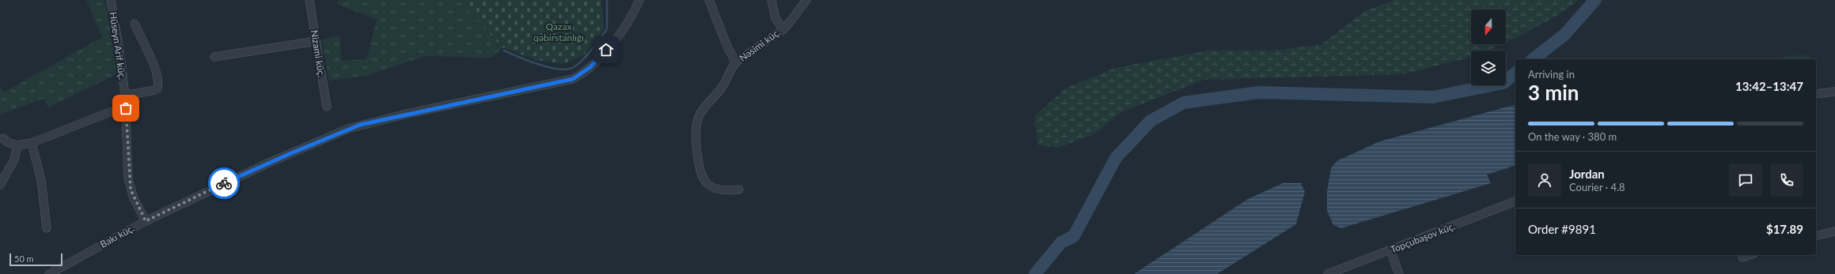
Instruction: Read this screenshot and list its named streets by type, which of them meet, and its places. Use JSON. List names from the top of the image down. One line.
{"streets":{"street":["Nəsimi küç.","Hüseyn Arif küç.","Nizami küç.","Bakı küç.","Topçubaşov küç."]},"crossings":[["Hüseyn Arif küç.","Bakı küç."]],"parks":["Qazax qəbirstanlığı"],"scale_bar":"50 m","north":"bottom","page":{"heading":["3 min","Arriving in","13:42–13:47"],"panel":["Jordan","Courier · 4.8","Order #9891","$17.89"],"bar":"On the way · 380 m","scale":"50 m"}}
